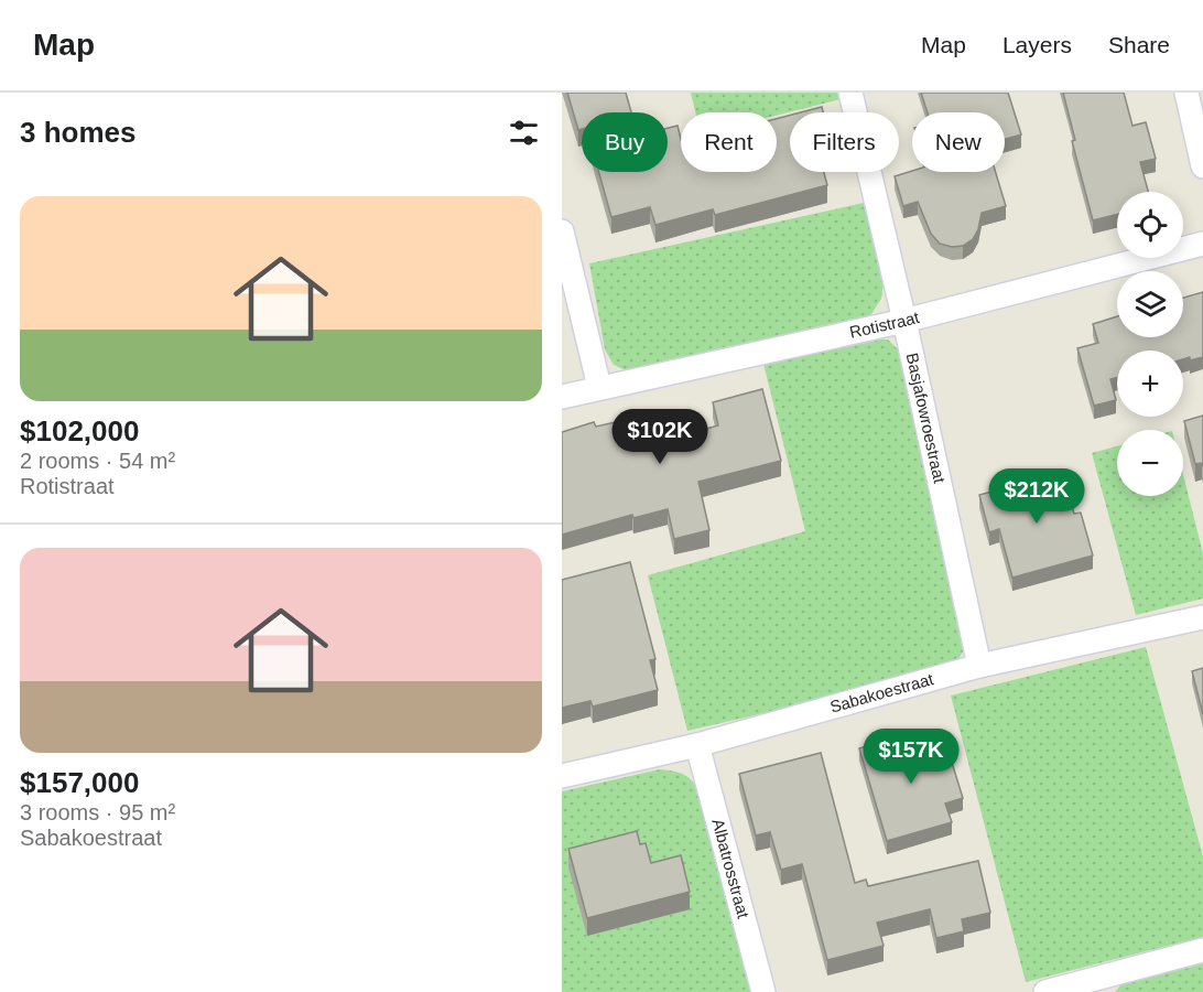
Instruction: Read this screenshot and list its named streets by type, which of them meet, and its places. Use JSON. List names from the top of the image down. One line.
{"streets":{"street":["Rotistraat","Basjafowroestraat","Sabakoestraat","Albatrosstraat"]},"crossings":[["Rotistraat","Basjafowroestraat"],["Basjafowroestraat","Sabakoestraat"],["Sabakoestraat","Albatrosstraat"]],"page":{"header":"Map","nav":["Map","Layers","Share"],"heading":"3 homes","chip":["Buy","Rent","Filters","New"],"list":[{"name":"$102,000","note":"2 rooms · 54 m² · Rotistraat"},{"name":"$157,000","note":"3 rooms · 95 m² · Sabakoestraat"}],"map_buttons":["+","−"],"price":["$102K","$212K","$157K"]}}
